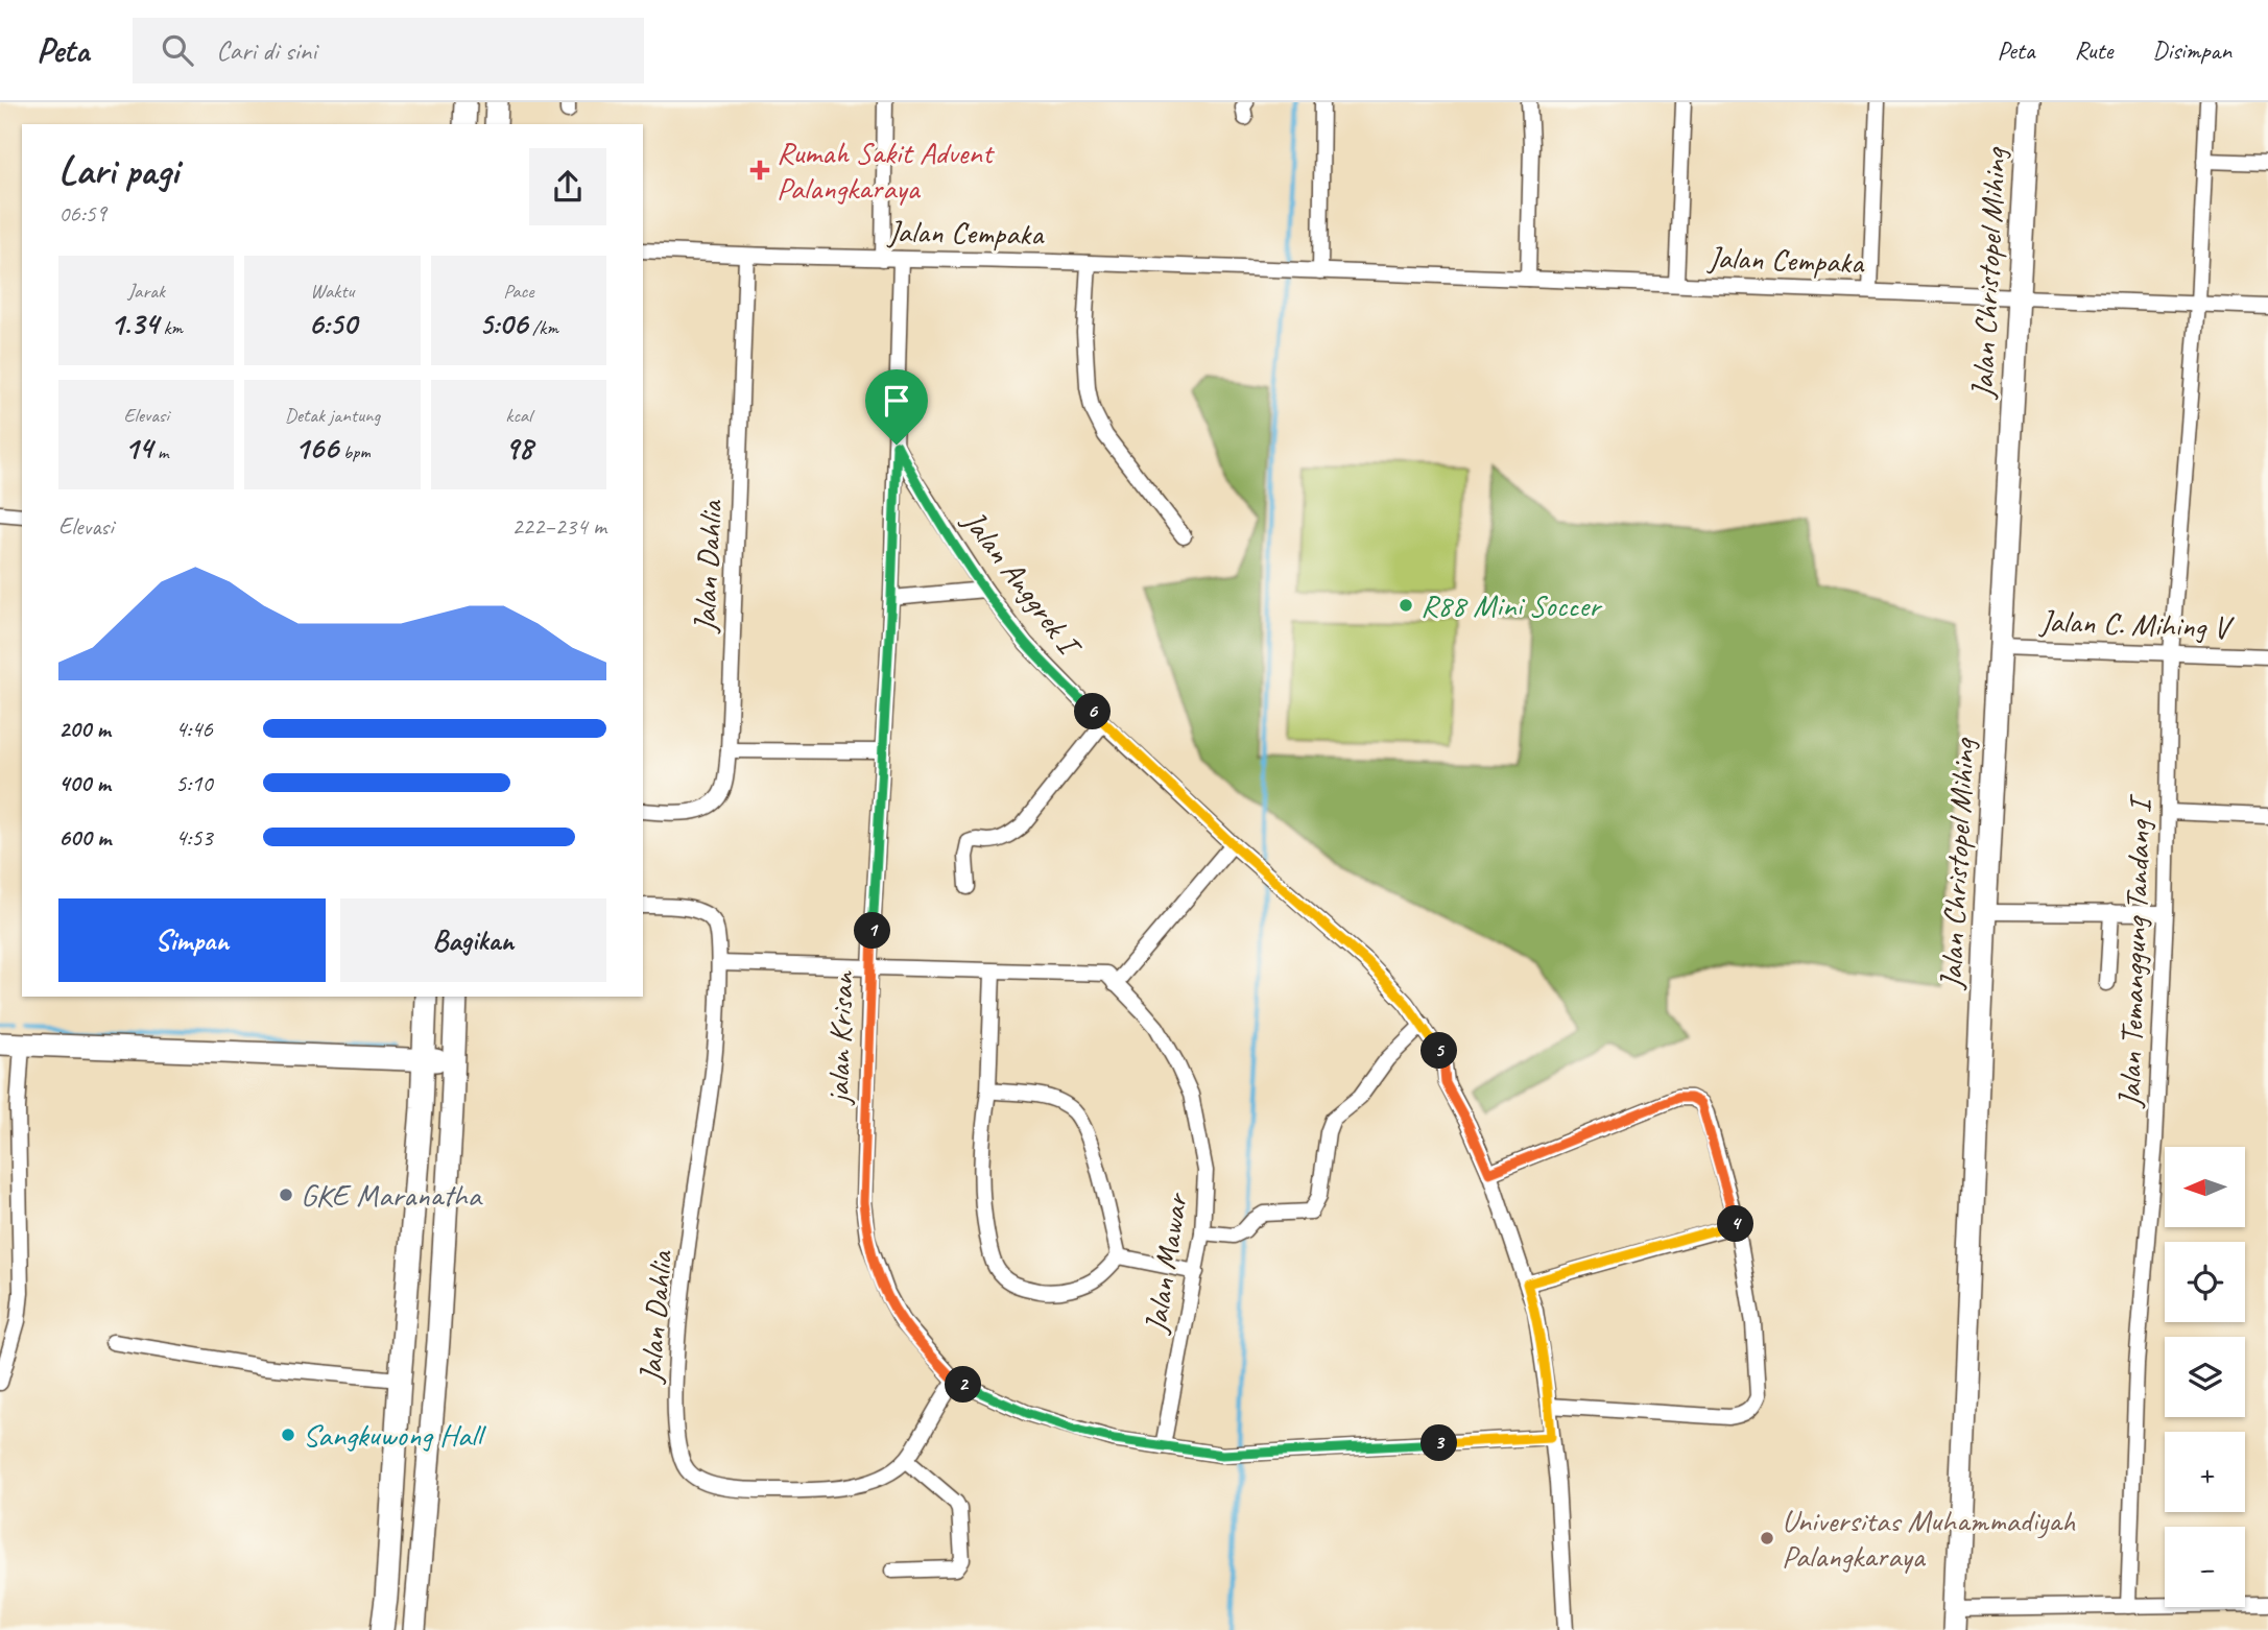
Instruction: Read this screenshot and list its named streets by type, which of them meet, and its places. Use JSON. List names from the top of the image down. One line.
{"streets":{"main road":["Jalan Christopel Mihing"],"street":["Jalan Cempaka","Jalan Dahlia","Jalan Anggrek I","Jalan C. Mihing V","Jalan Temanggung Tandang I","jalan Krisan","Jalan Mawar"]},"crossings":[["Jalan Cempaka","Jalan Christopel Mihing"],["Jalan Cempaka","Jalan Dahlia"],["Jalan Cempaka","Jalan Temanggung Tandang I"],["Jalan Cempaka","jalan Krisan"],["Jalan Christopel Mihing","Jalan C. Mihing V"],["Jalan Dahlia","jalan Krisan"],["Jalan Dahlia","Jalan Mawar"],["Jalan Anggrek I","jalan Krisan"],["Jalan C. Mihing V","Jalan Temanggung Tandang I"],["jalan Krisan","Jalan Mawar"]],"places":{"health":["Rumah Sakit Advent Palangkaraya"],"other":["R88 Mini Soccer","GKE Maranatha","Sangkuwong Hall","Universitas Muhammadiyah Palangkaraya"]},"north":"left","page":{"header":"Peta","search":"Cari di sini","nav":["Peta","Rute","Disimpan"],"heading":["Lari pagi","06:59"],"stats":[["Jarak","1.34 km"],["Waktu","6:50"],["Pace","5:06 /km"],["Elevasi","14 m"],["Detak jantung","166 bpm"],["kcal","98"]],"chart":["Elevasi","222–234 m"],"pins":["6","1","5","4","2","3"],"list":[{"name":"200 m","note":"4:46"},{"name":"400 m","note":"5:10"},{"name":"600 m","note":"4:53"}],"buttons":["Simpan","Bagikan"],"map_buttons":["+","−"]}}
